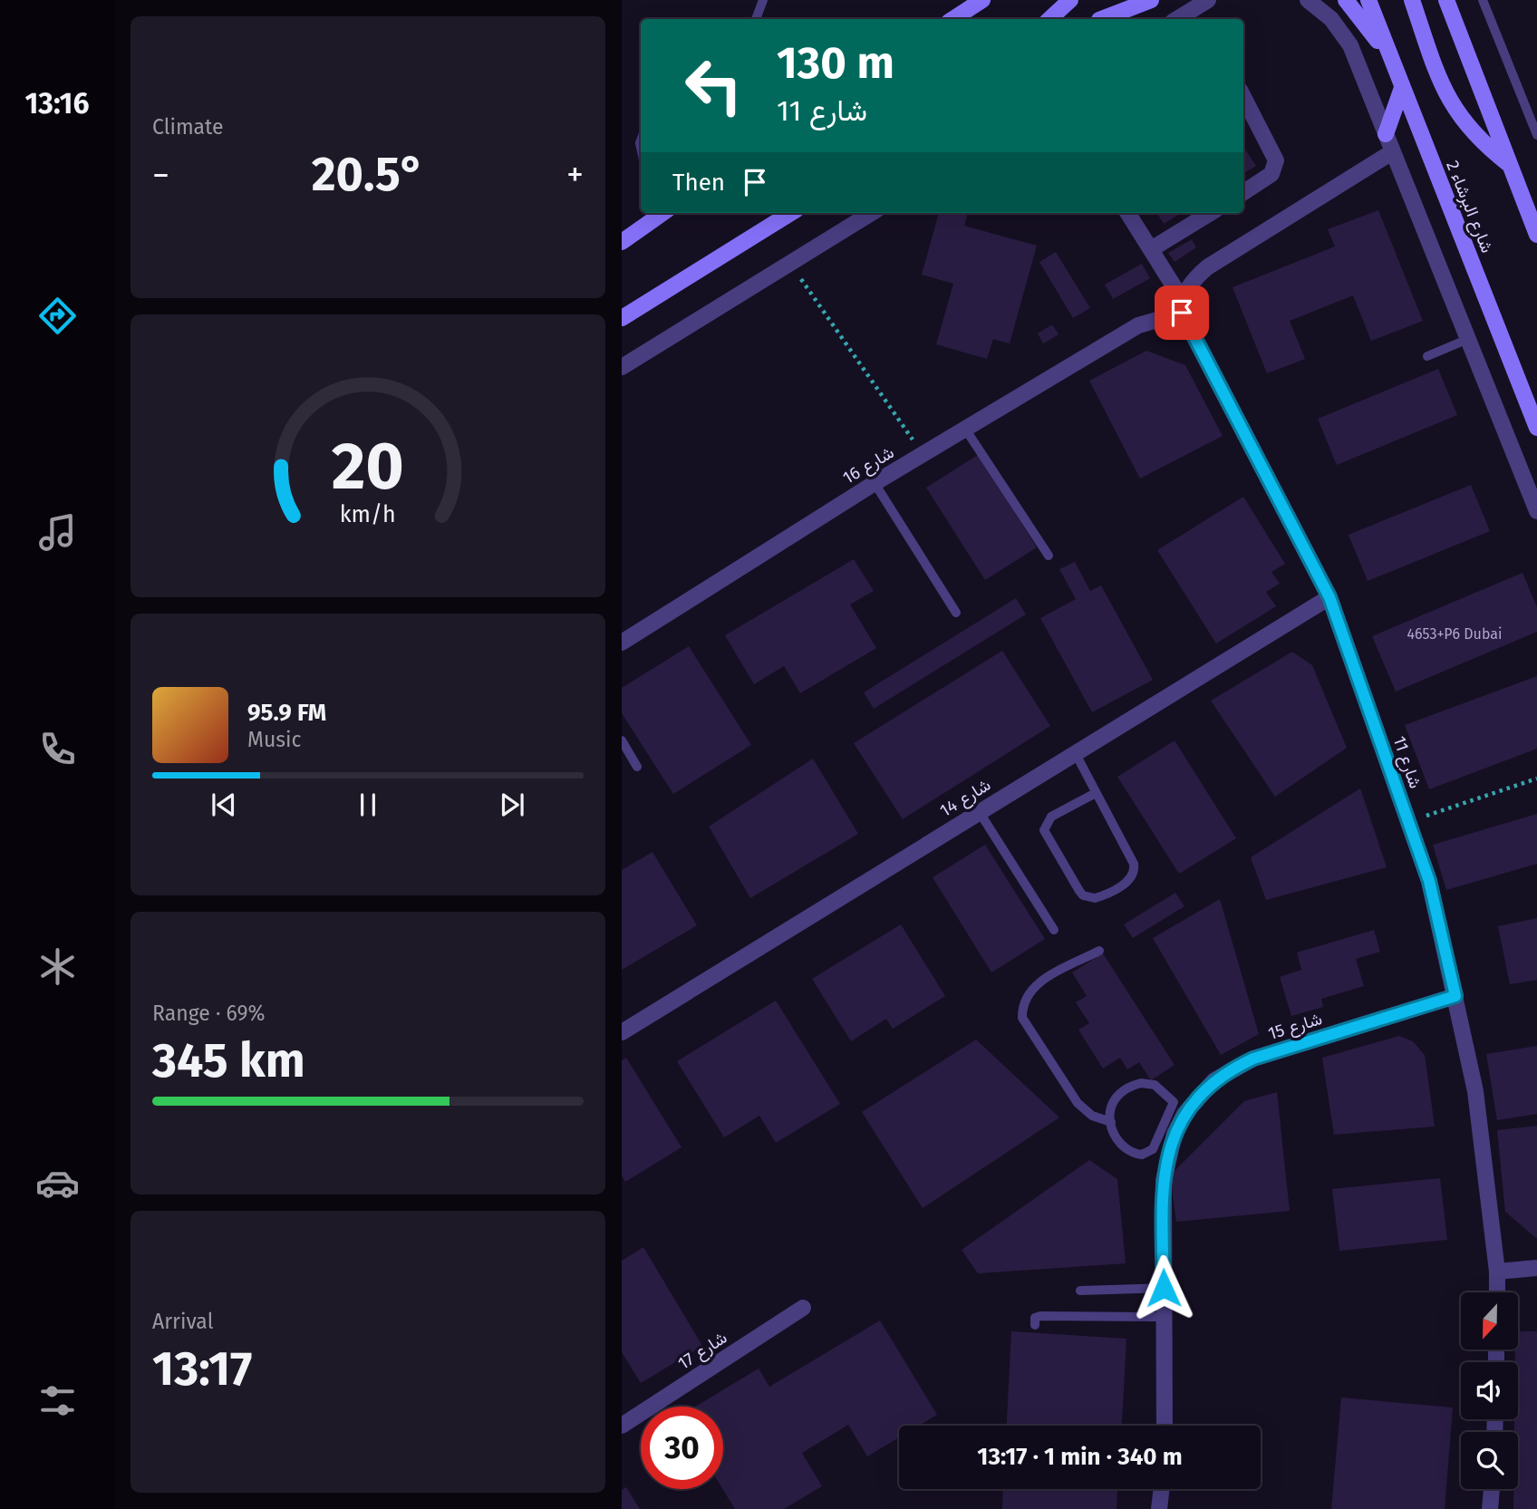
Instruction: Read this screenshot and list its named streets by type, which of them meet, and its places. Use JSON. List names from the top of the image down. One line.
{"streets":{"street":["شارع البرشاء 2","شارع 16","شارع 11","شارع 14","شارع 15","شارع 17"]},"crossings":[["شارع 16","شارع 11"],["شارع 11","شارع 14"],["شارع 11","شارع 15"]],"house_numbers":["4653+P6 Dubai"],"north":"bottom","page":{"tabs":"13:16","tile":["Climate",["Range · 69%","345 km"],["Arrival","13:17"]],"turn":["130 m","شارع 11"],"heat":["−","20.5°","+"],"then":"Then","song":["95.9 FM","Music"],"limit":"30","trip":"13:17 · 1 min · 340 m","gauge":["20","km/h"]}}
